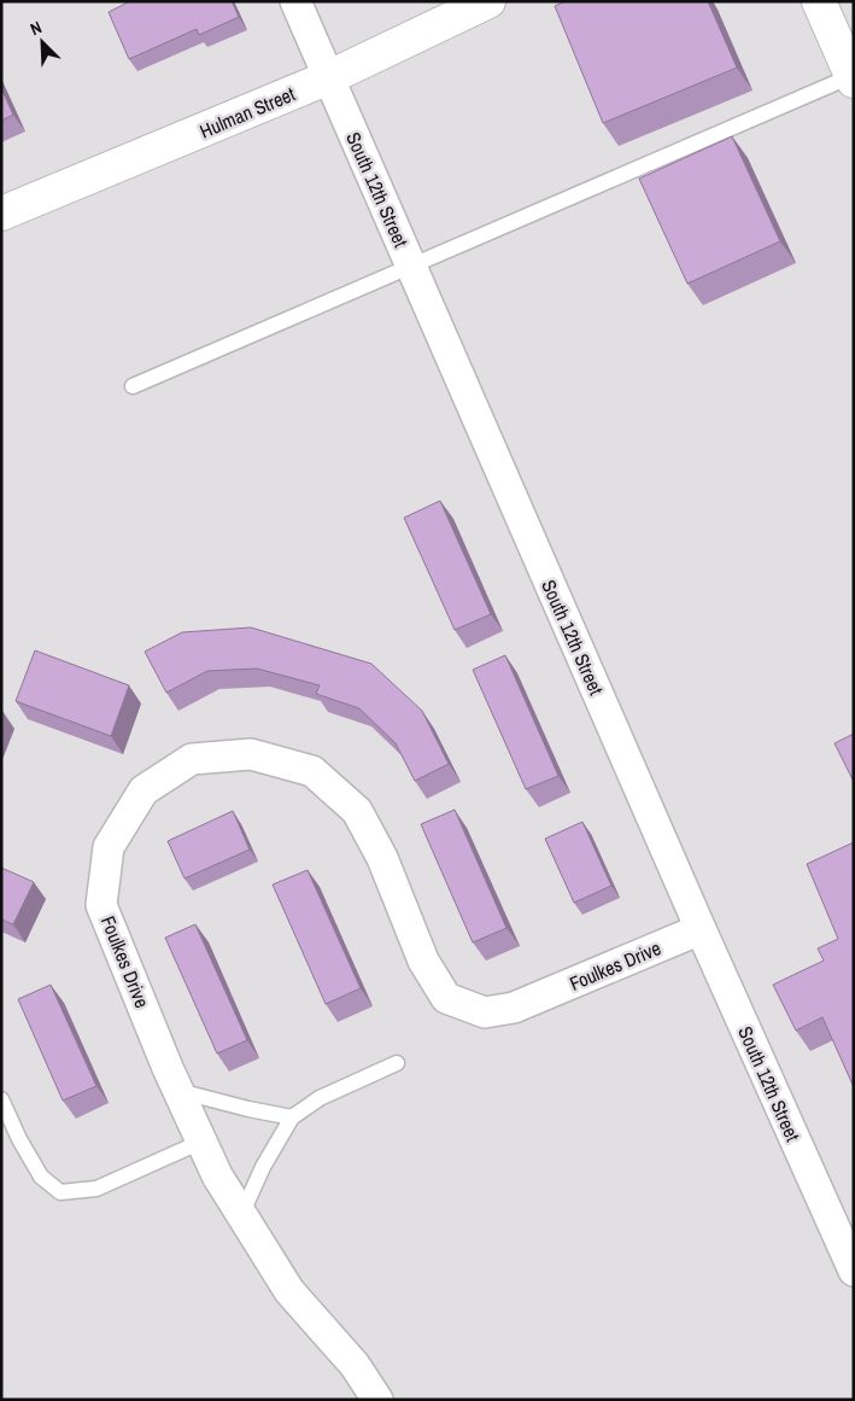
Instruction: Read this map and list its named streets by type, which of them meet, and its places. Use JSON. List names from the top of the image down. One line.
{"streets":{"street":["Hulman Street","South 12th Street","Foulkes Drive"]},"crossings":[["Hulman Street","South 12th Street"],["South 12th Street","Foulkes Drive"]],"north":"top left"}
